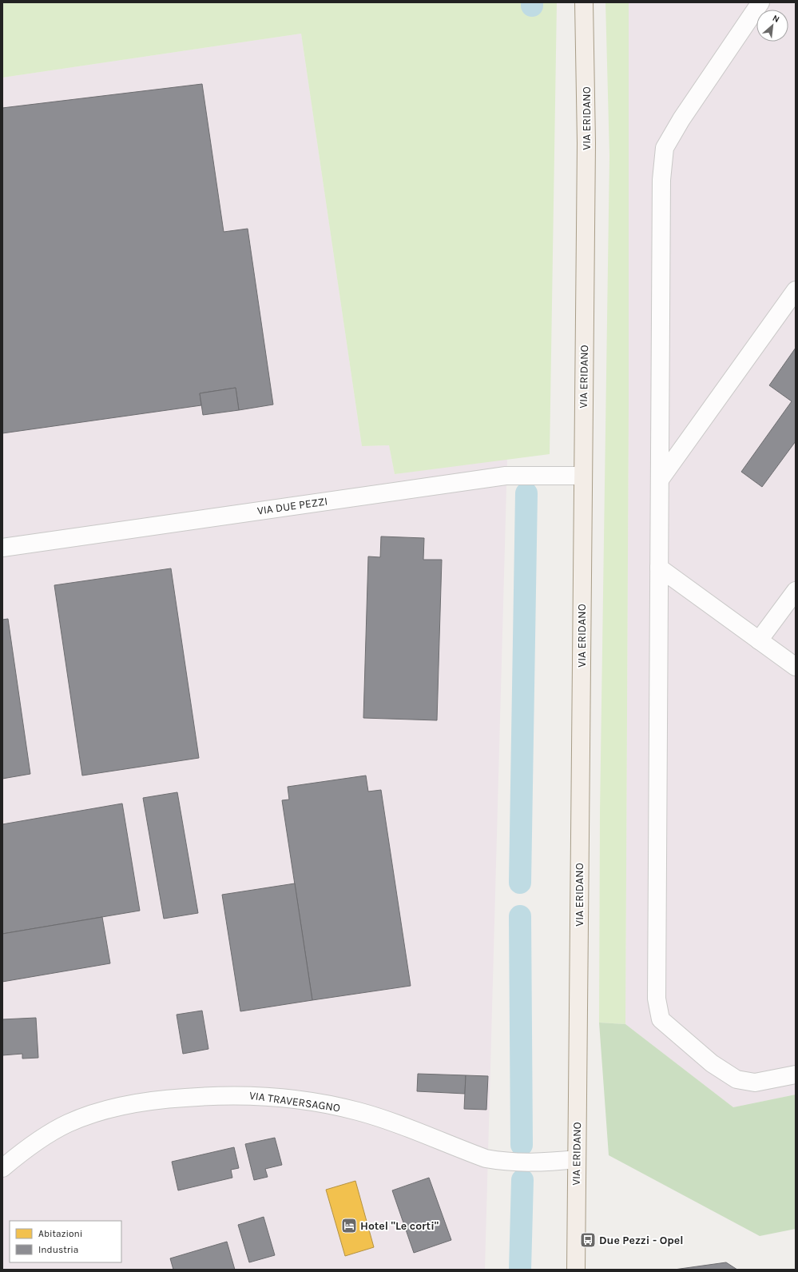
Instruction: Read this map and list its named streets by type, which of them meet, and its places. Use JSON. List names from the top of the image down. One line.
{"streets":{"main road":["VIA ERIDANO"],"street":["VIA DUE PEZZI","VIA TRAVERSAGNO"]},"crossings":[["VIA ERIDANO","VIA DUE PEZZI"],["VIA ERIDANO","VIA TRAVERSAGNO"]],"places":{"hotel":["Hotel \"Le corti\""],"bus stop":["Due Pezzi - Opel"]},"legend":["Abitazioni","Industria"],"north":"top right"}
